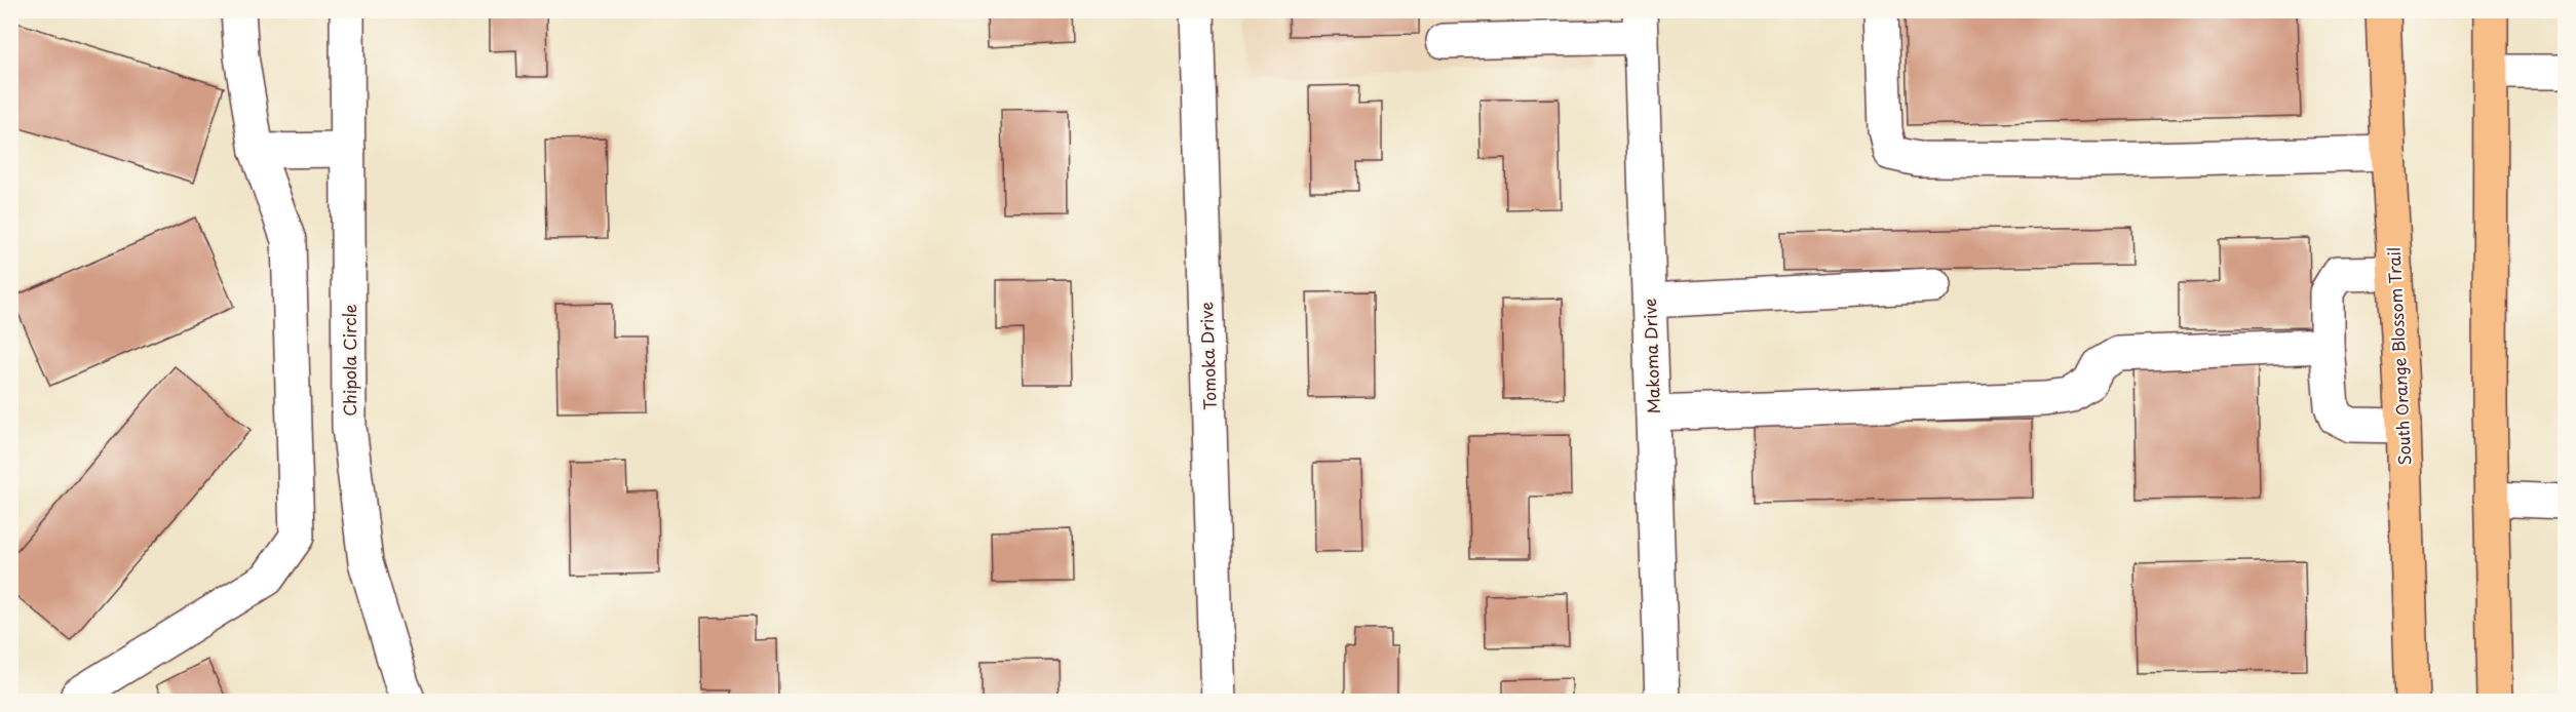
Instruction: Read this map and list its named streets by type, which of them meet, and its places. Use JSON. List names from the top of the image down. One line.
{"streets":{"main road":["South Orange Blossom Trail"],"street":["Tomoka Drive","Makoma Drive","Chipola Circle"]}}
